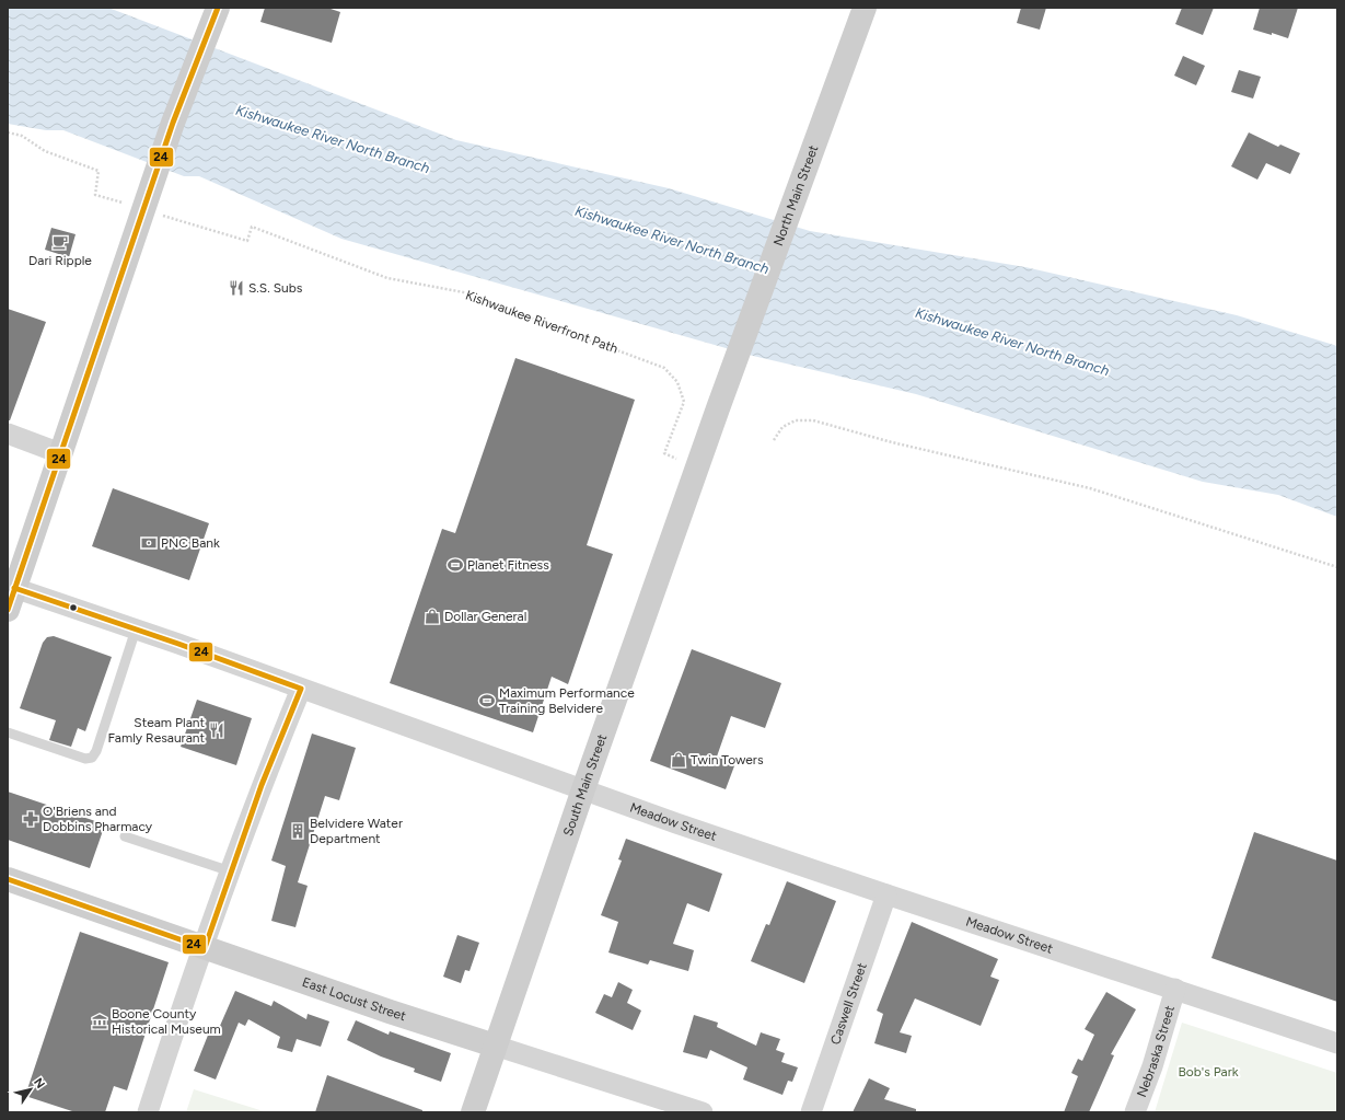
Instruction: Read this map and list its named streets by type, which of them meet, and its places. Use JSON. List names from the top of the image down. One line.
{"streets":{"main road":["North Main Street","South Main Street","East Locust Street"],"street":["Meadow Street","Caswell Street","Nebraska Street"],"path":["Kishwaukee Riverfront Path"]},"crossings":[["North Main Street","South Main Street"],["Kishwaukee Riverfront Path","South Main Street"],["South Main Street","Meadow Street"],["South Main Street","East Locust Street"],["Meadow Street","Caswell Street"],["Meadow Street","Nebraska Street"]],"water":["Kishwaukee River North Branch"],"parks":["Bob's Park"],"places":{"cafe":["Dari Ripple"],"restaurant":["S.S. Subs","Steam Plant Famly Resaurant"],"bank":["PNC Bank"],"sports":["Planet Fitness","Maximum Performance Training Belvidere"],"shop":["Dollar General","Twin Towers"],"pharmacy":["O'Briens and Dobbins Pharmacy"],"building":["Belvidere Water Department"],"museum":["Boone County Historical Museum"]},"lines":["transit line 24"],"north":"top right"}
